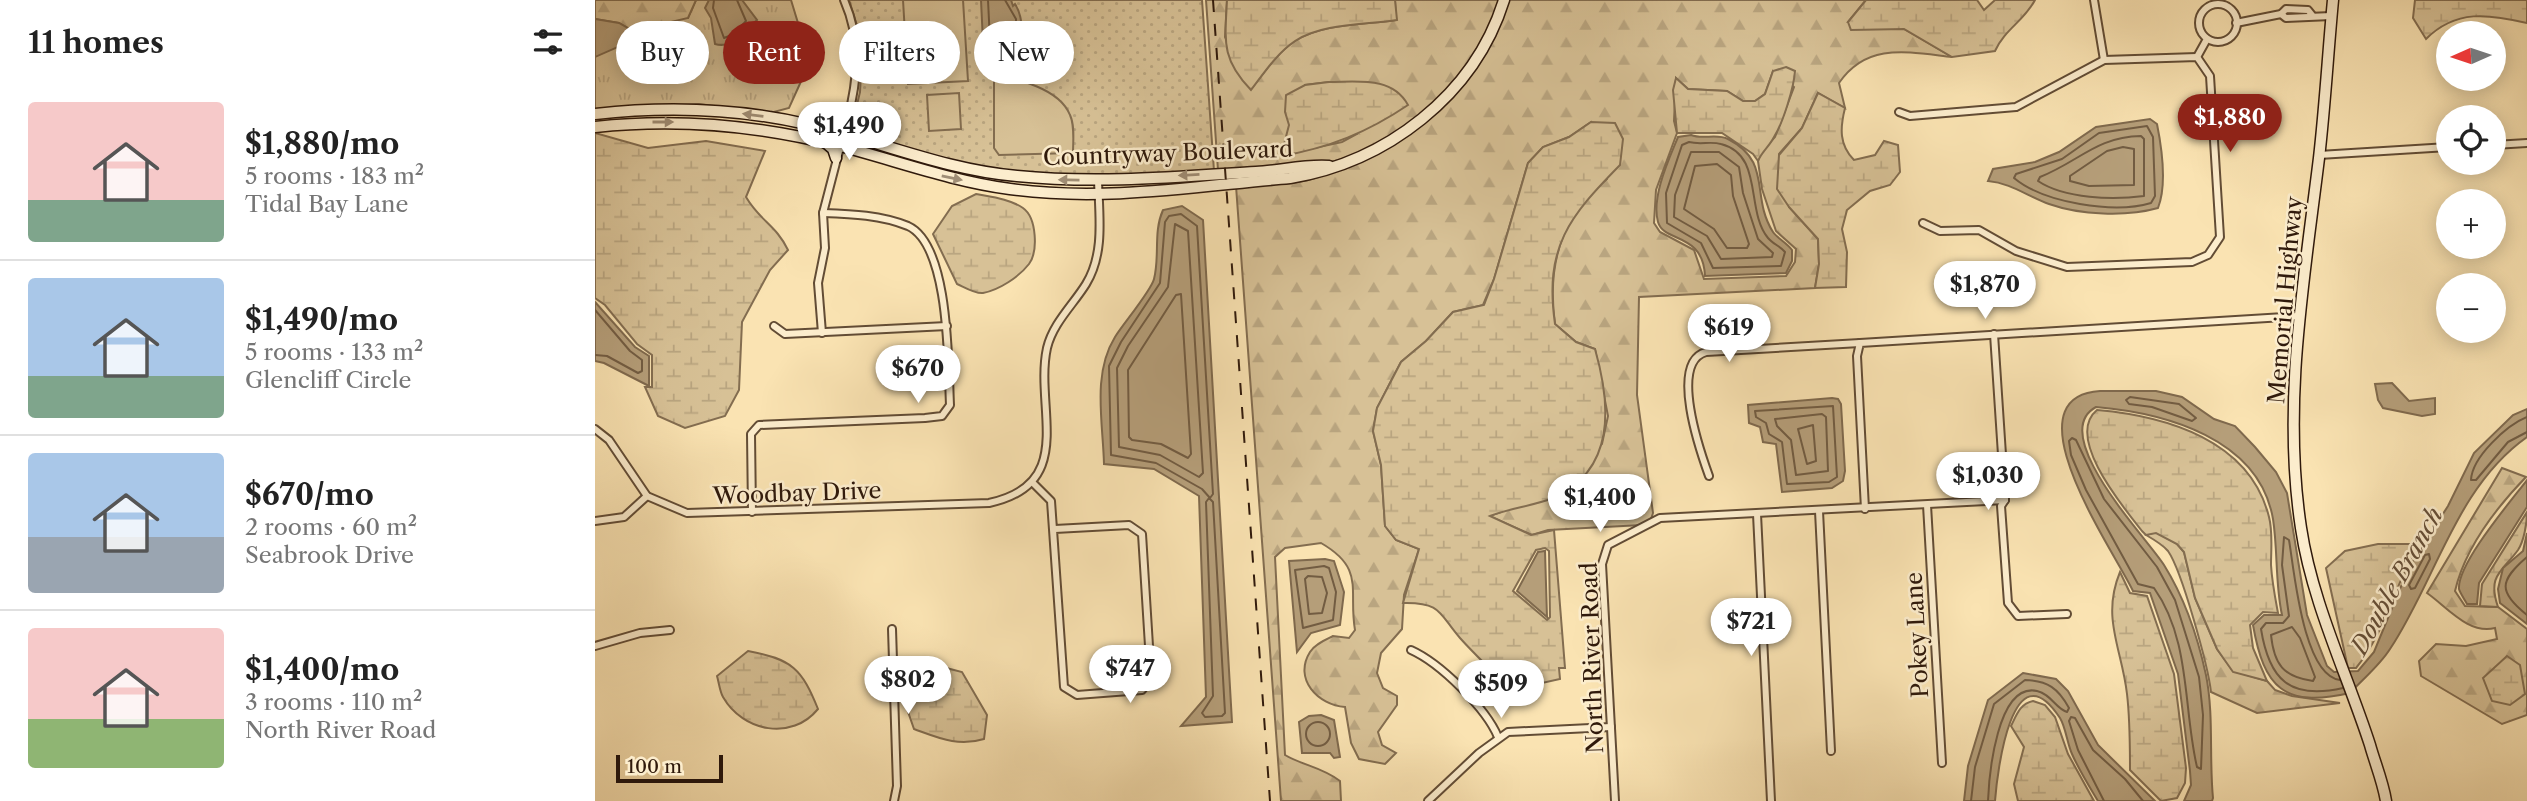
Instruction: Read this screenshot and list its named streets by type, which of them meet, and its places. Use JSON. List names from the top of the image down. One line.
{"streets":{"street":["Countryway Boulevard","Memorial Highway","Woodbay Drive","Pokey Lane","North River Road"]},"crossings":[["Pokey Lane","North River Road"]],"water":["Double Branch"],"scale_bar":"100 m","north":"left","page":{"heading":"11 homes","map_buttons":["+","−"],"chip":["Buy","Rent","Filters","New"],"list":[{"name":"$1,880/mo","note":"5 rooms · 183 m² · Tidal Bay Lane"},{"name":"$1,490/mo","note":"5 rooms · 133 m² · Glencliff Circle"},{"name":"$670/mo","note":"2 rooms · 60 m² · Seabrook Drive"},{"name":"$1,400/mo","note":"3 rooms · 110 m² · North River Road"}],"price":["$1,880","$1,490","$1,870","$619","$670","$1,030","$1,400","$721","$747","$802","$509"],"scale":"100 m"}}
